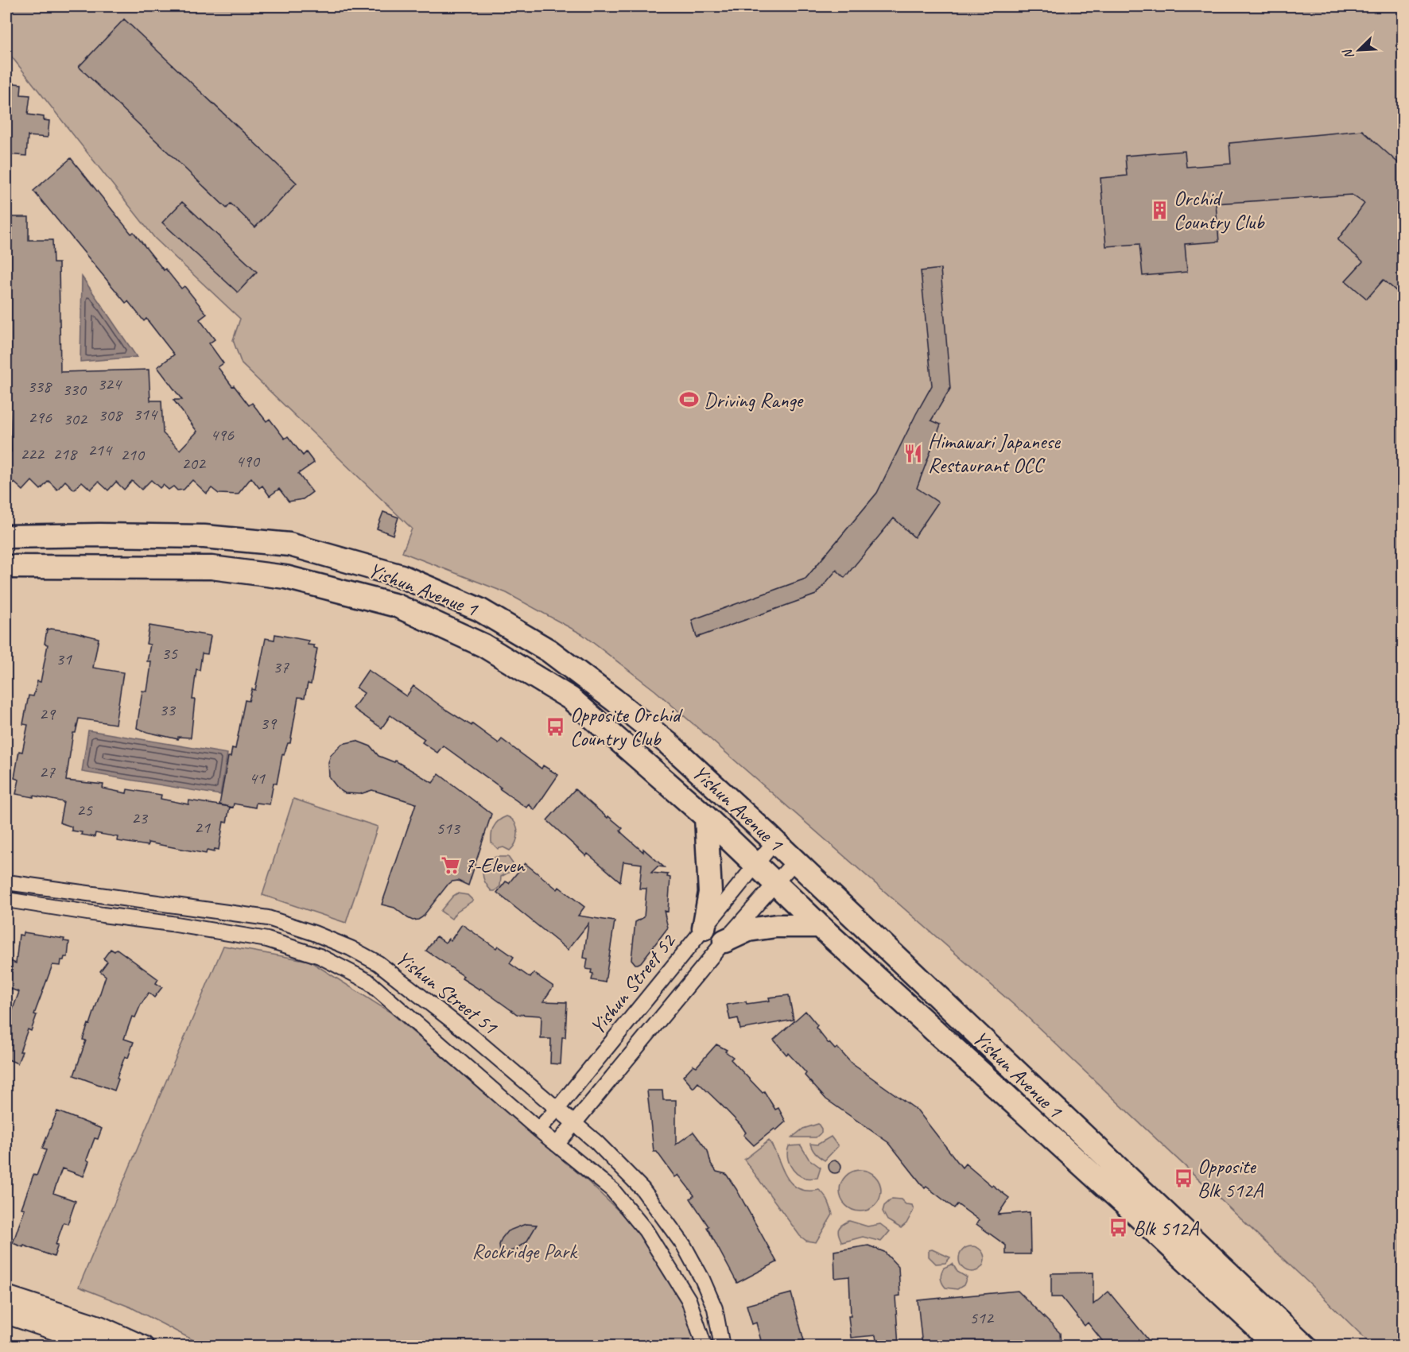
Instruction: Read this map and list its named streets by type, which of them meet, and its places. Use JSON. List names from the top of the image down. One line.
{"streets":{"main road":["Yishun Avenue 1"],"street":["Yishun Street 52","Yishun Street 51"]},"crossings":[["Yishun Avenue 1","Yishun Street 52"],["Yishun Street 52","Yishun Street 51"]],"parks":["Rockridge Park"],"places":{"building":["Orchid Country Club"],"sports":["Driving Range"],"restaurant":["Himawari Japanese Restaurant OCC"],"bus stop":["Opposite Orchid Country Club","Opposite Blk 512A","Blk 512A"],"supermarket":["7-Eleven"]},"house_numbers":["324","338","330","314","308","296","302","496","214","222","218","210","490","202","35","31","37","33","29","39","27","41","25","23","21","513","512"],"north":"bottom left"}
